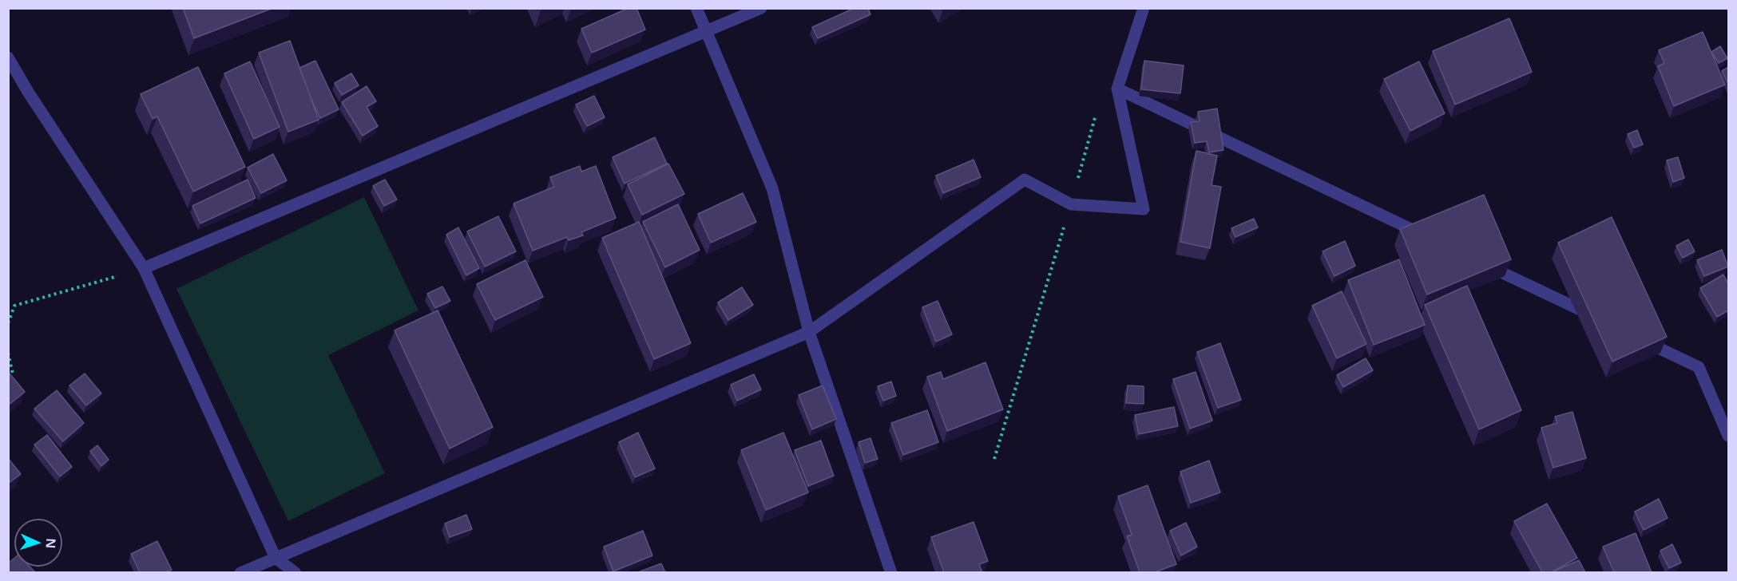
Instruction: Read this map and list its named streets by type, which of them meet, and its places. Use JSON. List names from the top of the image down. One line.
{"north":"right"}
